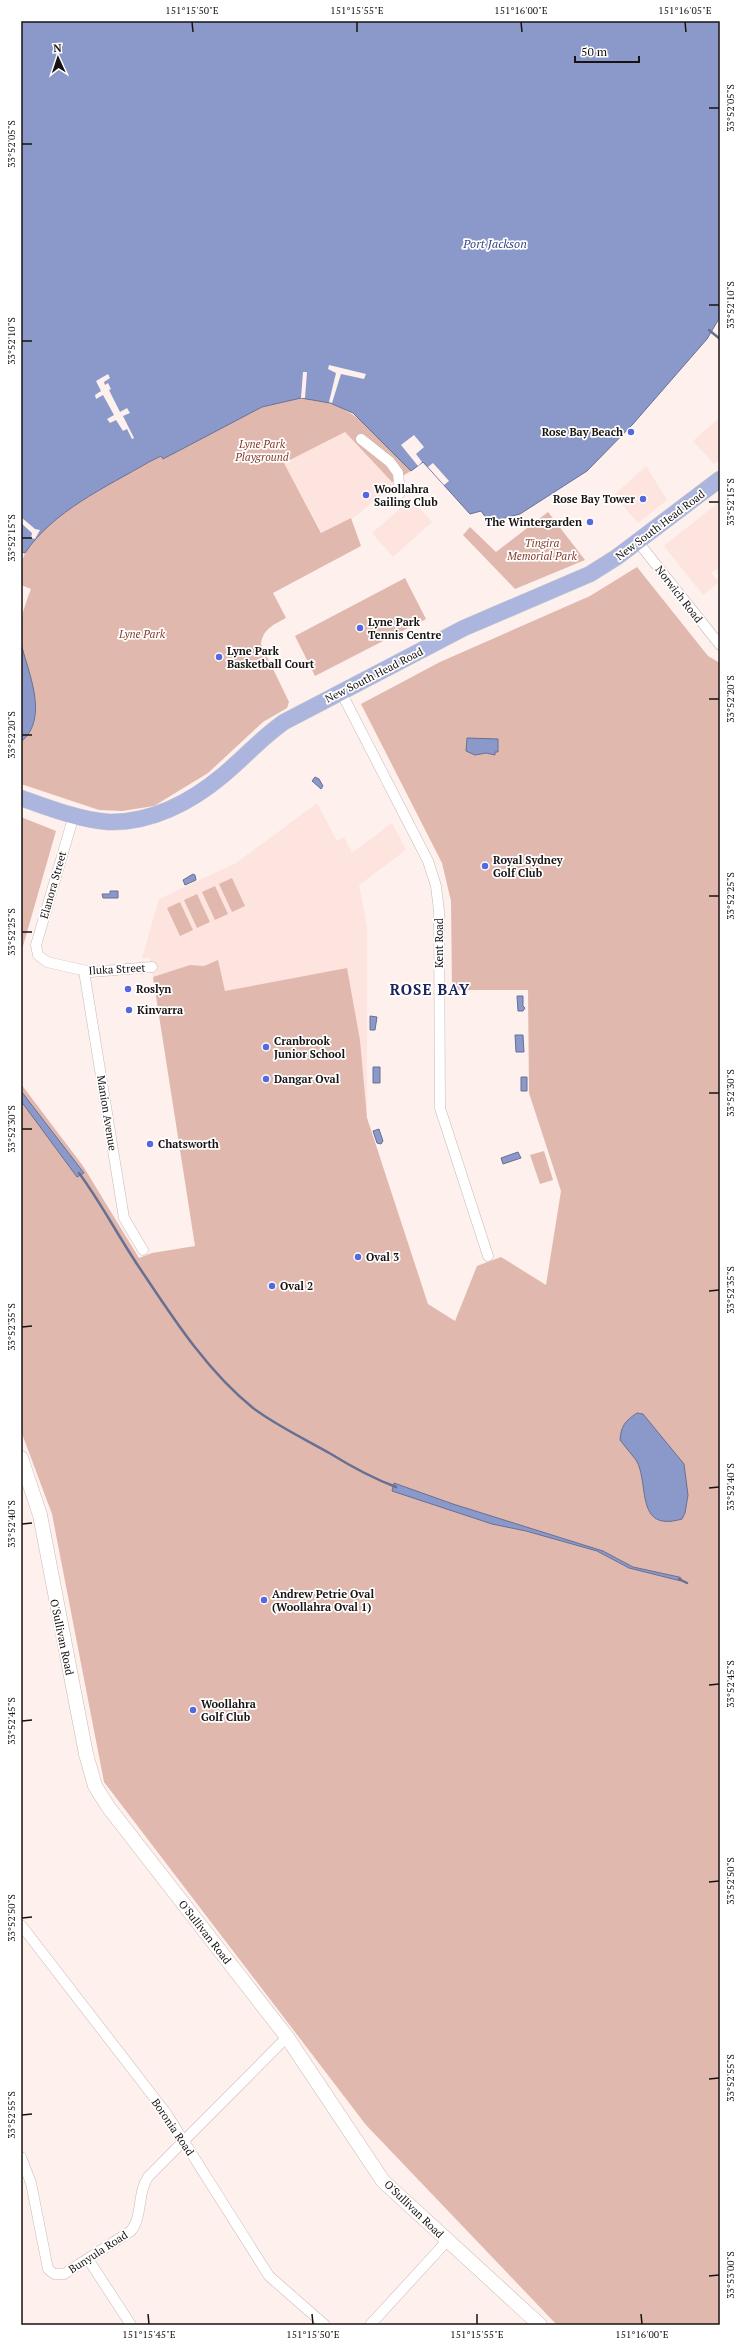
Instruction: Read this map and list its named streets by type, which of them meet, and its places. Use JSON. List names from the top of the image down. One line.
{"streets":{"main road":["New South Head Road","O'Sullivan Road"],"street":["Norwich Road","Elanora Street","Kent Road","Iluka Street","Manion Avenue","Boronia Road","Bunyula Road"]},"crossings":[["New South Head Road","Norwich Road"],["New South Head Road","Elanora Street"],["New South Head Road","Kent Road"],["Elanora Street","Iluka Street"],["Iluka Street","Manion Avenue"],["O'Sullivan Road","Bunyula Road"],["Boronia Road","Bunyula Road"]],"districts":["ROSE BAY"],"water":["Port Jackson"],"parks":["Lyne Park Playground","Tingira Memorial Park","Lyne Park"],"places":["Rose Bay Beach","Woollahra Sailing Club","Rose Bay Tower","The Wintergarden","Lyne Park Tennis Centre","Lyne Park Basketball Court","Royal Sydney Golf Club","Roslyn","Kinvarra","Cranbrook Junior School","Dangar Oval","Chatsworth","Oval 3","Oval 2","Andrew Petrie Oval (Woollahra Oval 1)","Woollahra Golf Club"],"scale_bar":"50 m","north":"top","coordinates":["151°15'50\"E","151°15'55\"E","151°16'00\"E","151°16'05\"E","33°52'05\"S","33°52'10\"S","33°52'15\"S","33°52'20\"S","33°52'25\"S","33°52'30\"S","33°52'35\"S","33°52'40\"S","33°52'45\"S","33°52'50\"S","33°52'55\"S","33°53'00\"S","151°15'45\"E"]}
